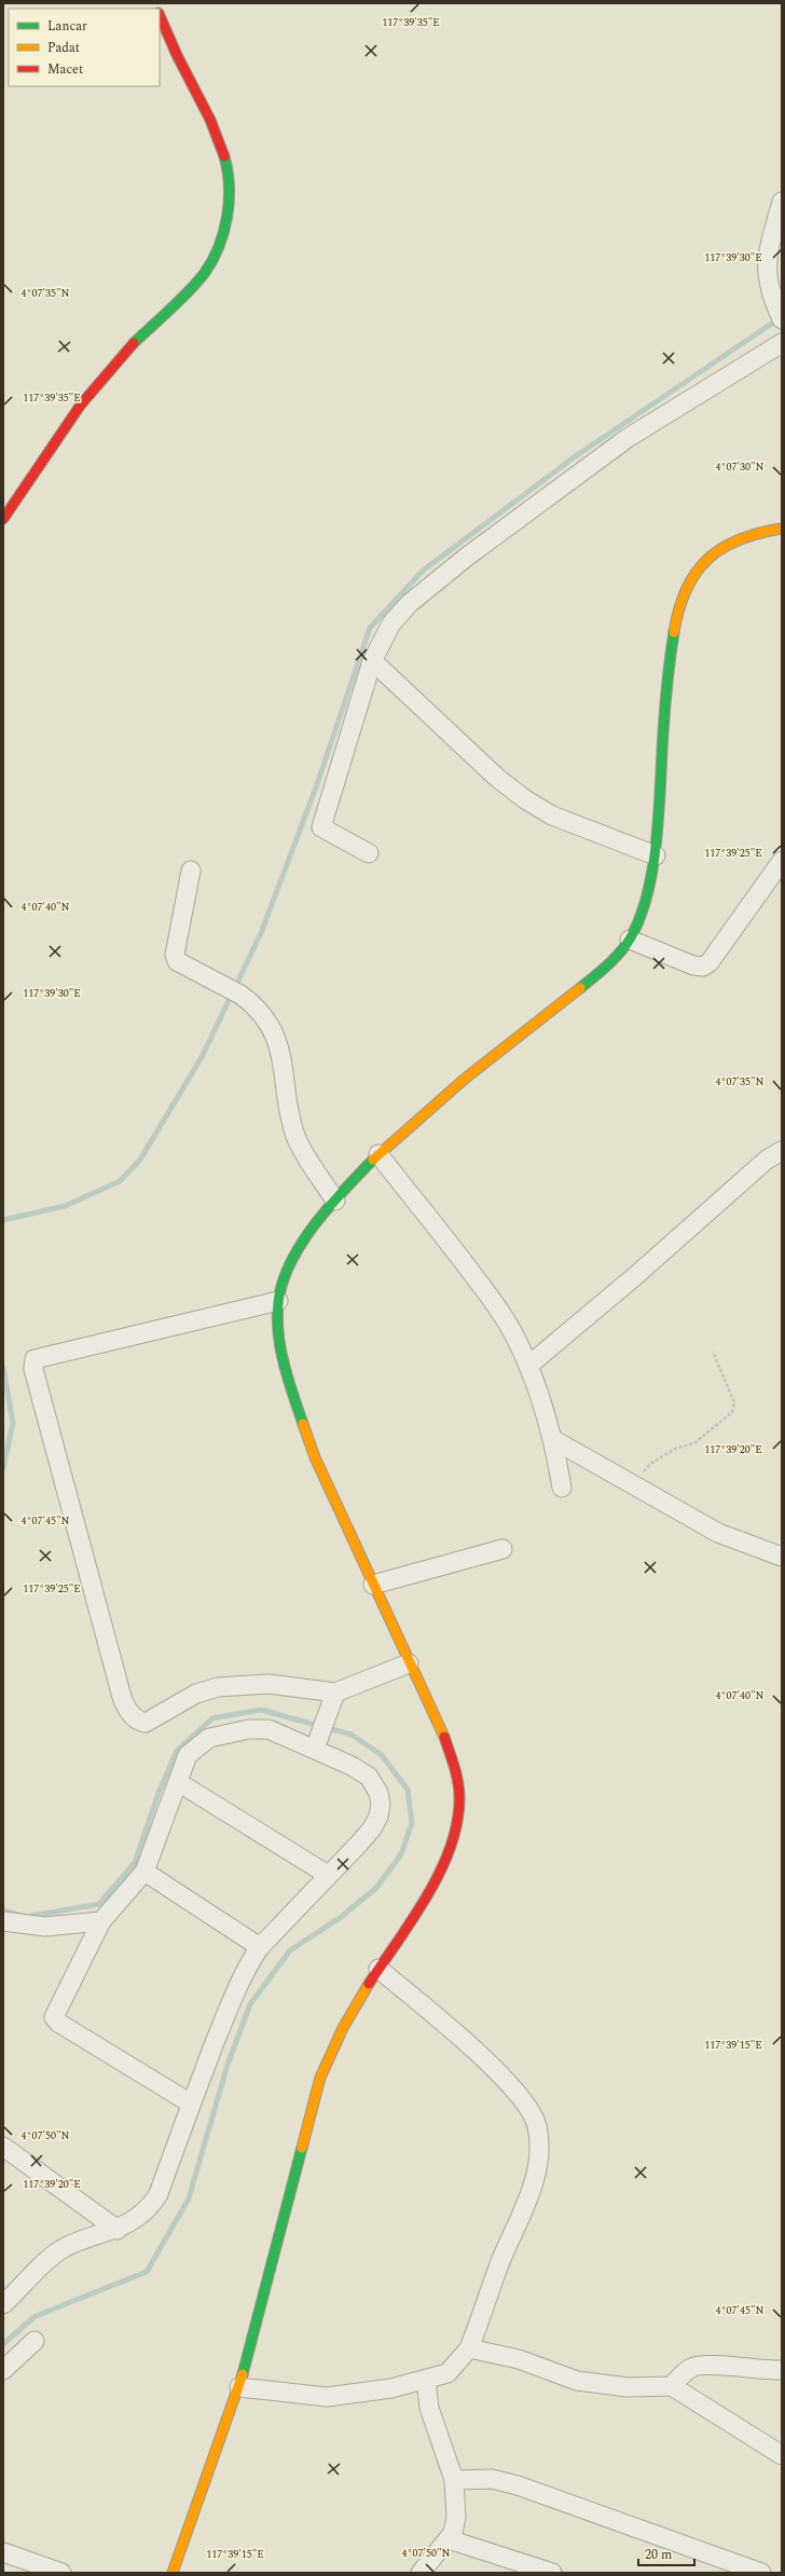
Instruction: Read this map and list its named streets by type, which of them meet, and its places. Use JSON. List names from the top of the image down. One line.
{"legend":["Lancar","Padat","Macet"],"scale_bar":"20 m","coordinates":["117°39'35\"E","117°39'30\"E","4°07'35\"N","4°07'30\"N","117°39'25\"E","4°07'40\"N","117°39'20\"E","4°07'45\"N","117°39'15\"E","4°07'50\"N"]}
